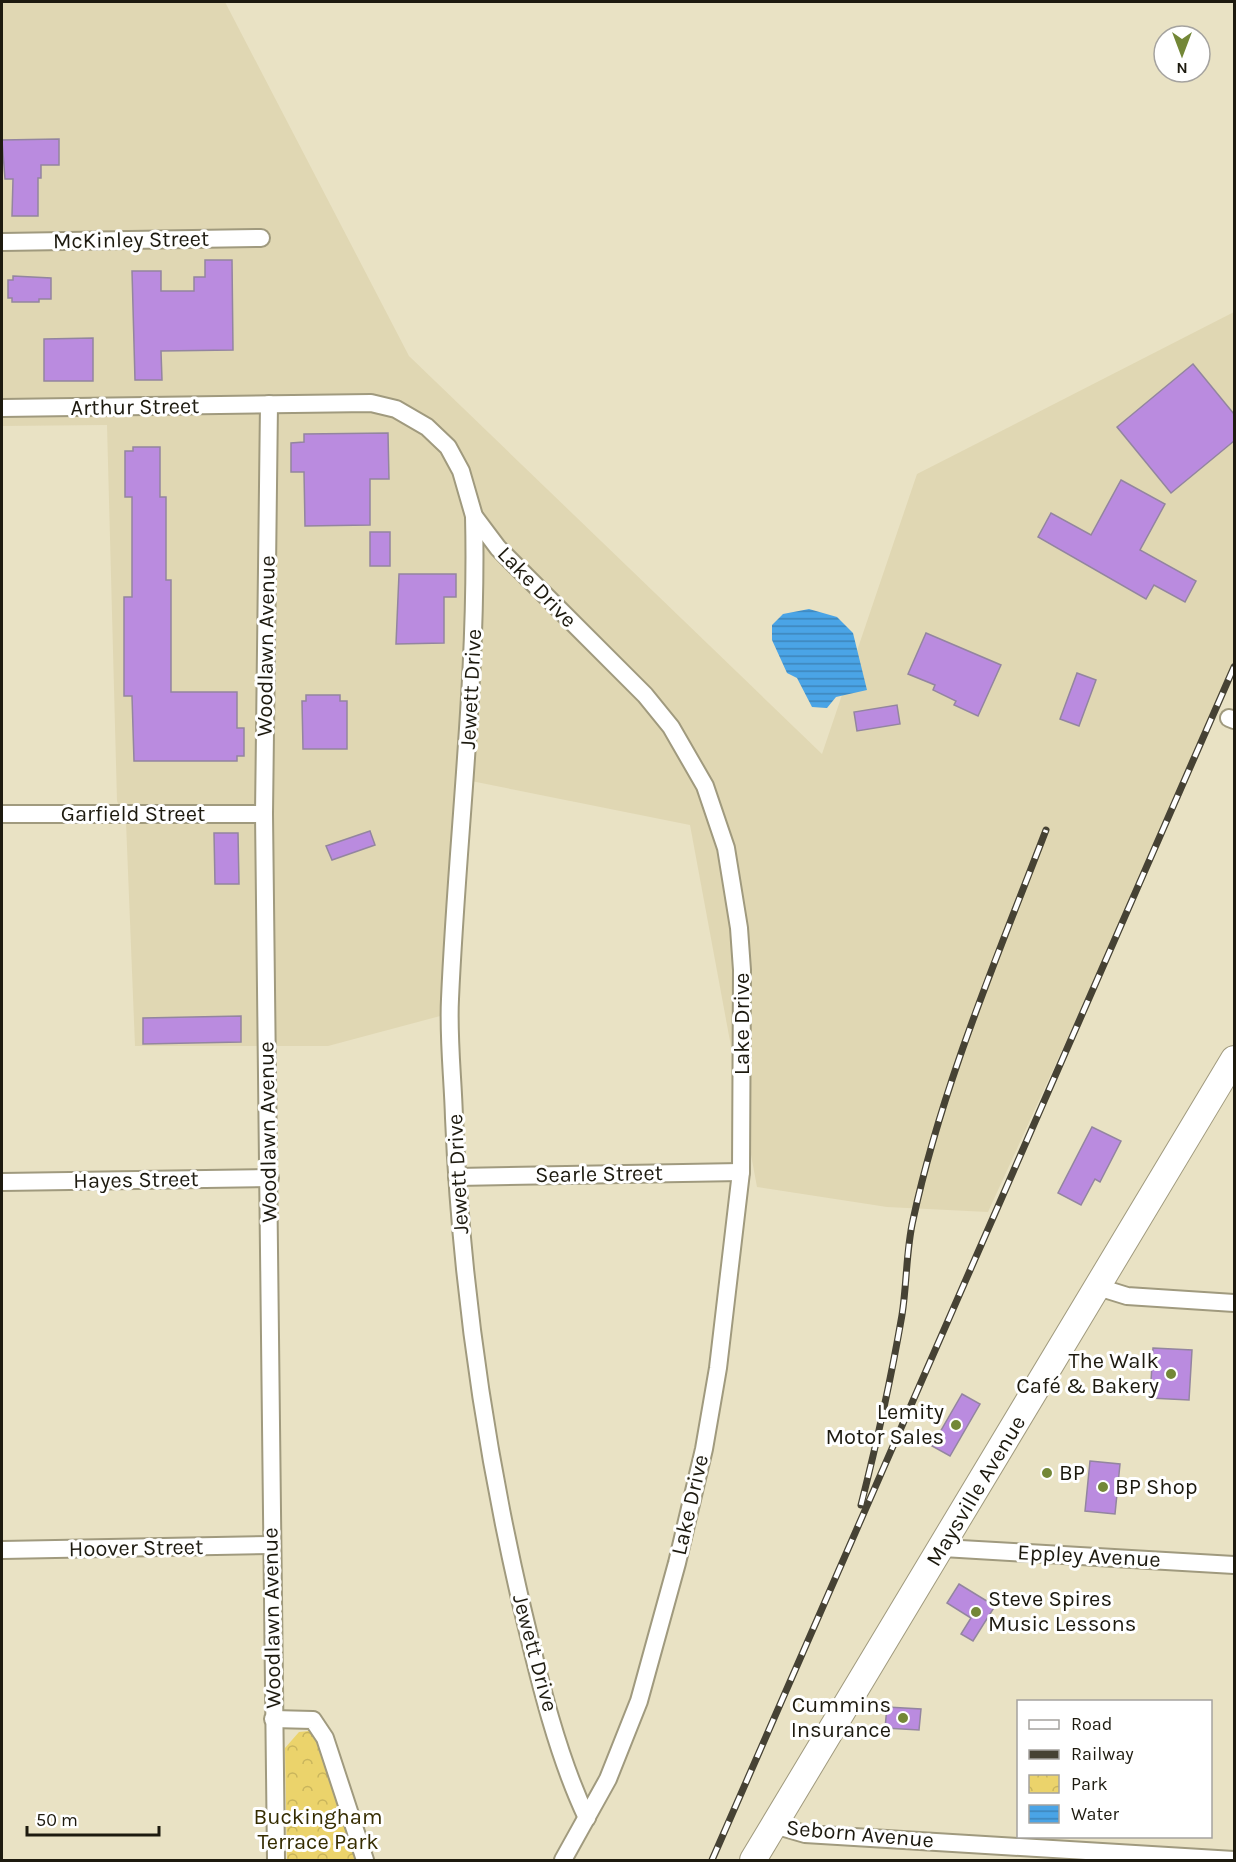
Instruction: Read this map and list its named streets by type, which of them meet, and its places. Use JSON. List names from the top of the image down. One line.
{"streets":{"main road":["Maysville Avenue"],"street":["McKinley Street","Arthur Street","Lake Drive","Woodlawn Avenue","Jewett Drive","Garfield Street","Searle Street","Hayes Street","Hoover Street","Eppley Avenue","Seborn Avenue"]},"crossings":[["Arthur Street","Lake Drive"],["Arthur Street","Woodlawn Avenue"],["Lake Drive","Woodlawn Avenue"],["Lake Drive","Jewett Drive"],["Lake Drive","Searle Street"],["Woodlawn Avenue","Garfield Street"],["Woodlawn Avenue","Hayes Street"],["Woodlawn Avenue","Hoover Street"],["Jewett Drive","Searle Street"],["Maysville Avenue","Eppley Avenue"],["Maysville Avenue","Seborn Avenue"]],"parks":["Buckingham Terrace Park"],"places":["The Walk Café & Bakery","Lemity Motor Sales","BP","BP Shop","Steve Spires Music Lessons","Cummins Insurance"],"legend":["Road","Railway","Park","Water"],"scale_bar":"50 m","north":"bottom"}
